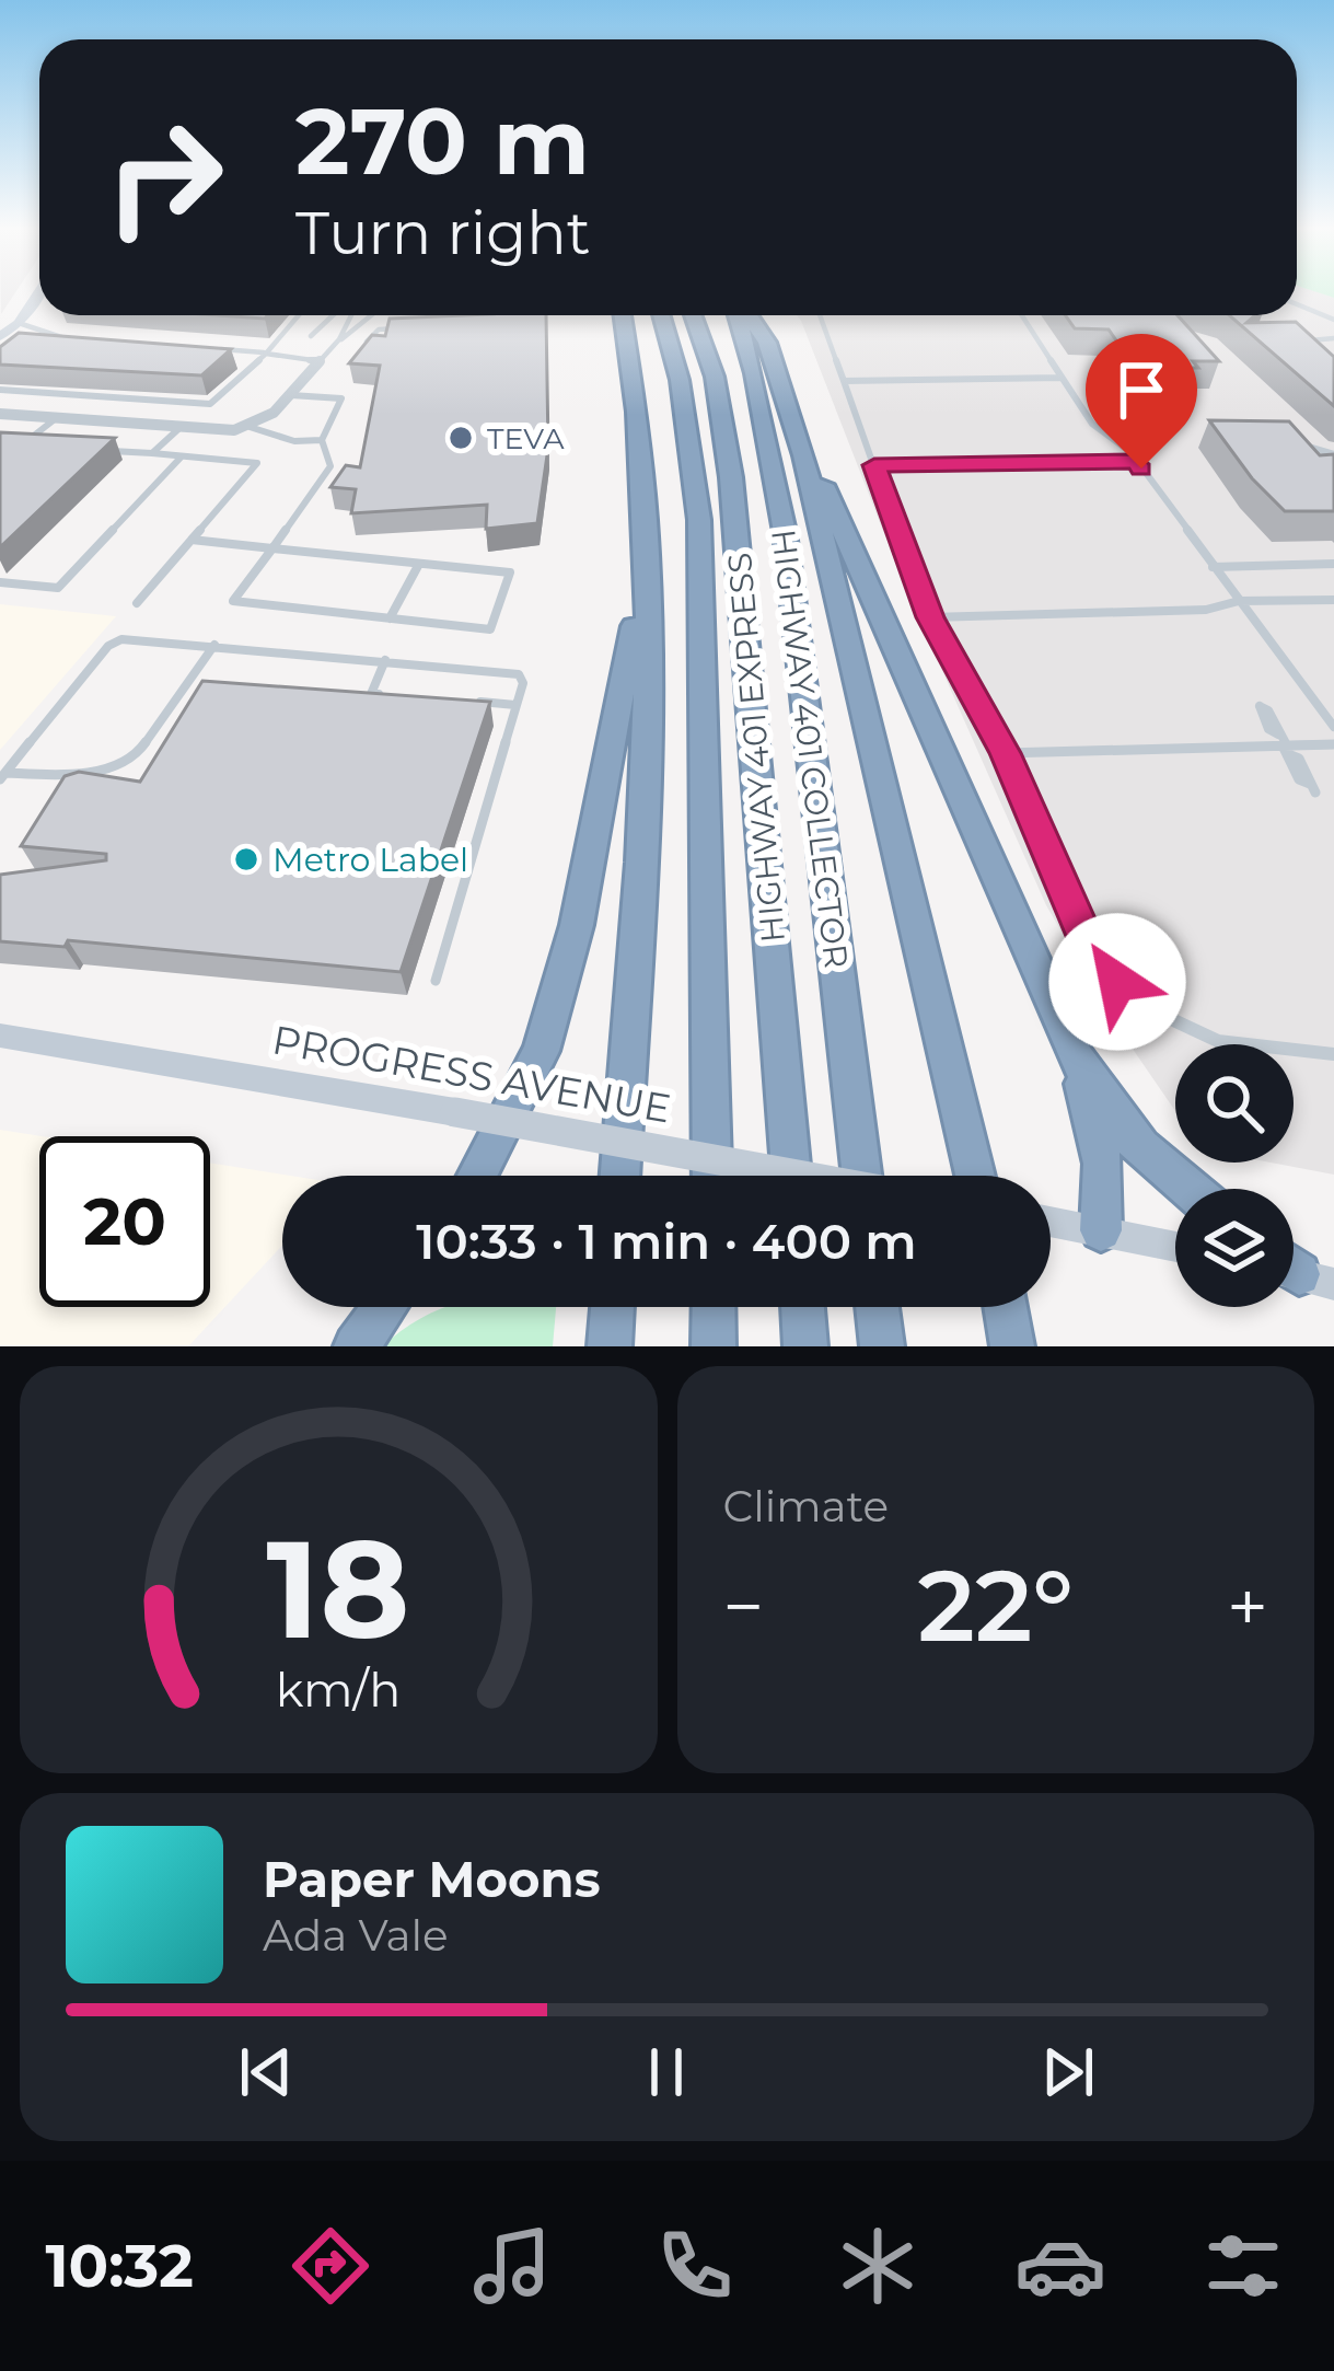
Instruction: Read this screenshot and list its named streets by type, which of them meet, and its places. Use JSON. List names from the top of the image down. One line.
{"streets":{"highway":["HIGHWAY 401 EXPRESS","HIGHWAY 401 COLLECTOR"],"main road":["PROGRESS AVENUE"]},"places":["TEVA","Metro Label"],"page":{"turn":["270 m","Turn right"],"limit":"20","trip":"10:33 · 1 min · 400 m","tile":"Climate","heat":["−","22°","+"],"song":["Paper Moons","Ada Vale"],"tabs":"10:32","gauge":["18","km/h"]}}
